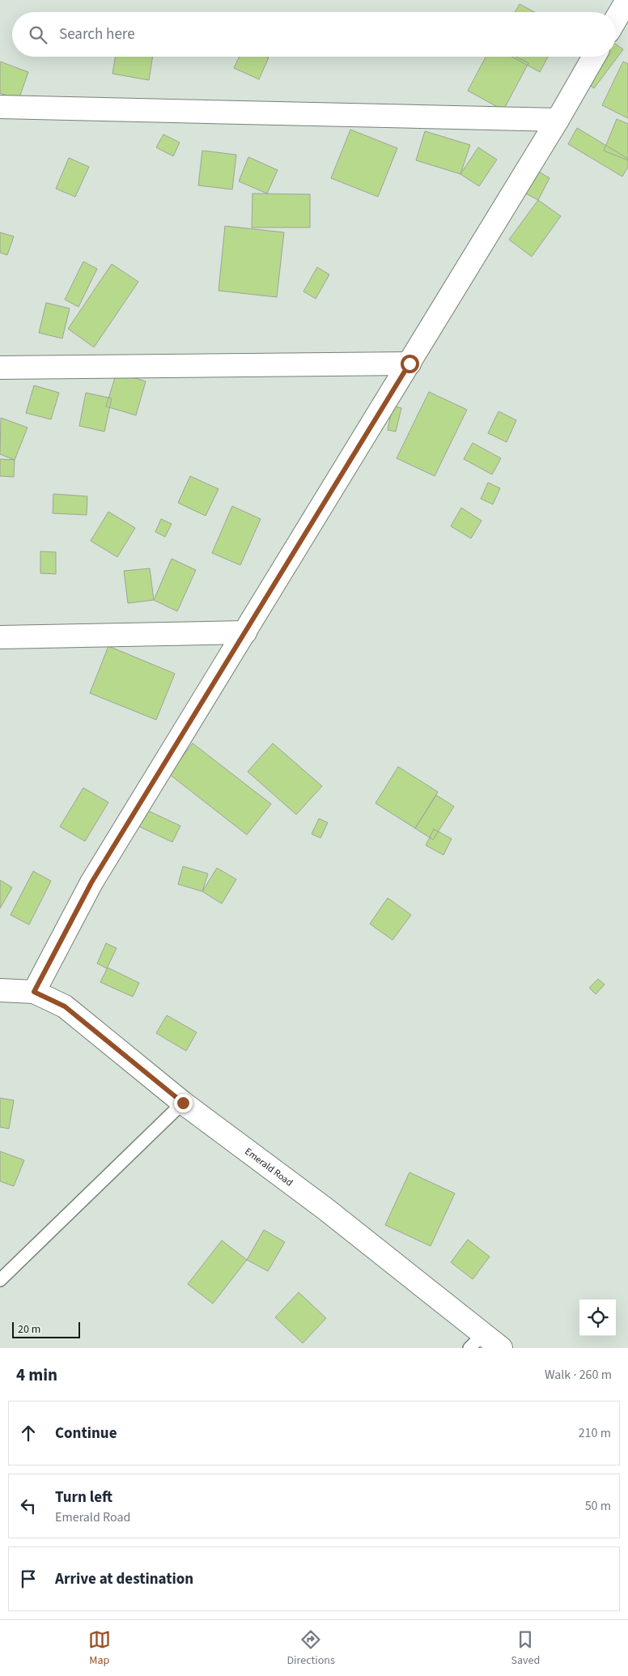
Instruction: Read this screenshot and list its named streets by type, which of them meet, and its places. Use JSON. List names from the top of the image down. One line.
{"streets":{"street":["Emerald Road"]},"scale_bar":"20 m","page":{"search":"Search here","scale":"20 m","heading":["4 min","Walk · 260 m"],"list":[["Continue","210 m"],["Turn left","Emerald Road","50 m"],"Arrive at destination"],"nav":["Map","Directions","Saved"]}}
